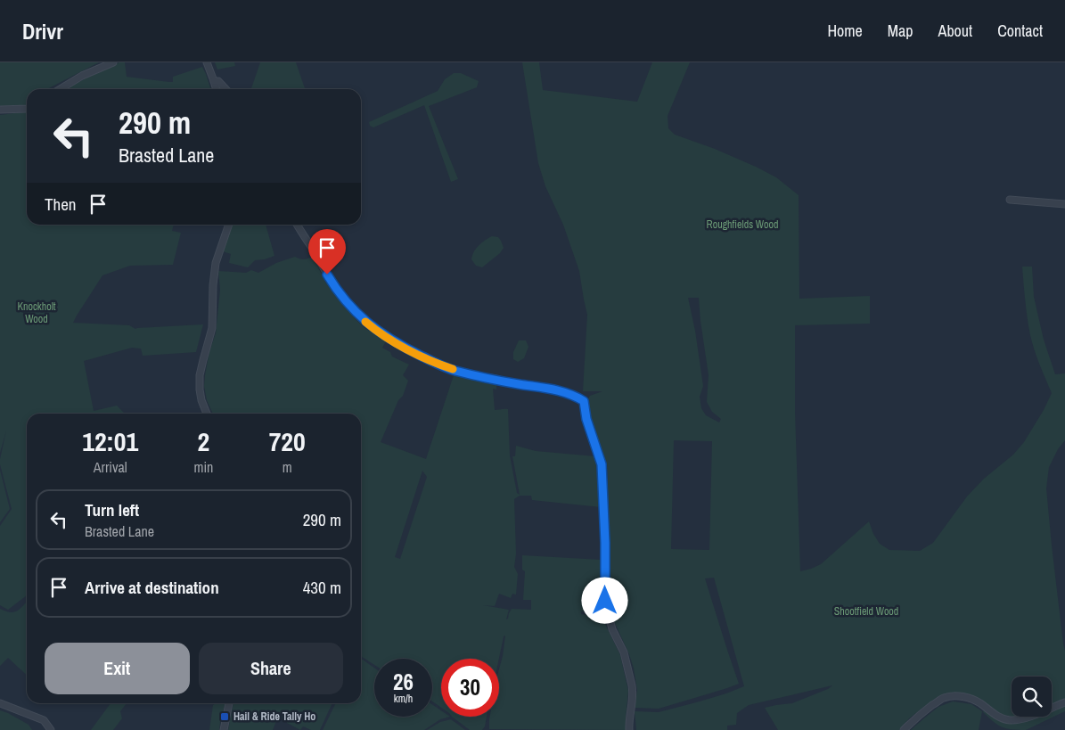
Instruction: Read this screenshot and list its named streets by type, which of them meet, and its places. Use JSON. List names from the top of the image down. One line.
{"parks":["Roughfields Wood","Knockholt Wood","Shootfield Wood"],"places":{"transit":["Hail & Ride Tally Ho"]},"page":{"header":"Drivr","nav":["Home","Map","About","Contact"],"turn":["290 m","Brasted Lane"],"then":"Then","eta":["12:01","Arrival","2","min","720","m"],"list":[{"name":"Turn left","note":"Brasted Lane","value":"290 m"},{"name":"Arrive at destination","value":"430 m"}],"buttons":["Exit","Share"],"speed":"26 km/h","limit":"30"}}
